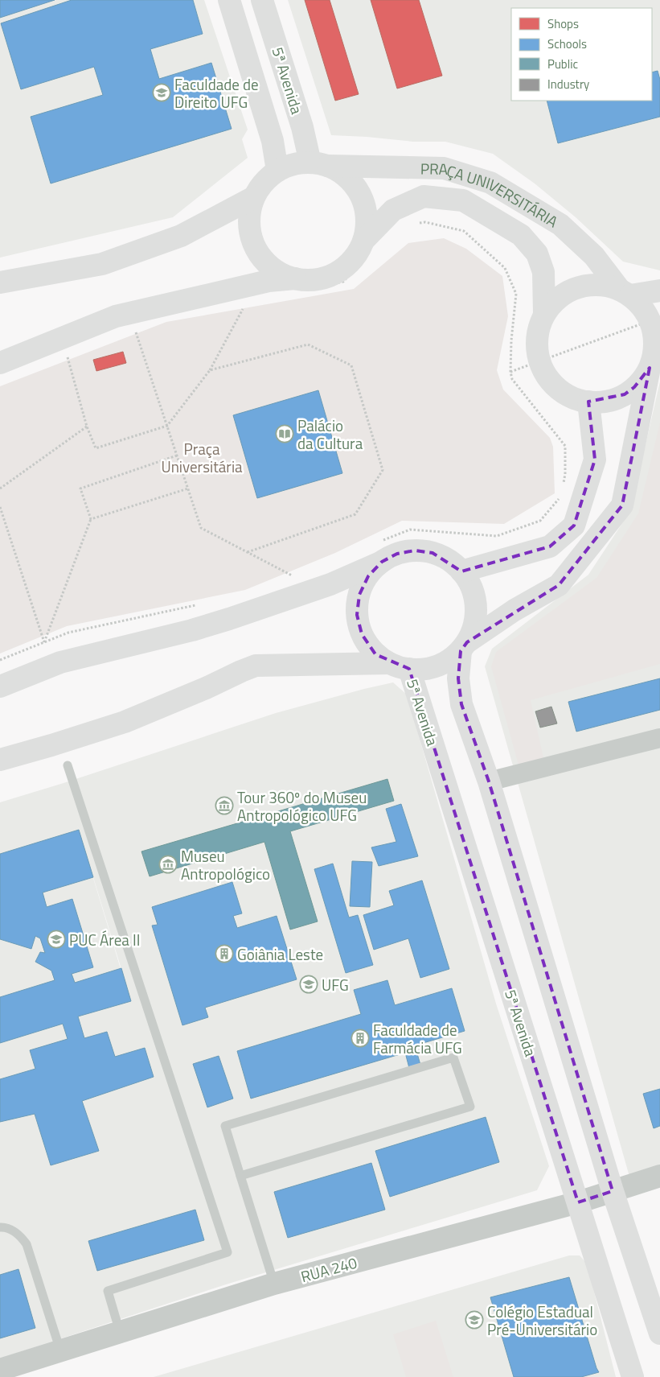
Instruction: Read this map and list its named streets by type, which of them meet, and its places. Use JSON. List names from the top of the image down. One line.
{"streets":{"main road":["5ª Avenida","PRAÇA UNIVERSITÁRIA"],"street":["RUA 240"]},"crossings":[["5ª Avenida","PRAÇA UNIVERSITÁRIA"],["5ª Avenida","RUA 240"]],"parks":["Praça Universitária"],"places":{"school or university":["Faculdade de Direito UFG","PUC Área II","UFG","Colégio Estadual Pré-Universitário"],"library":["Palácio da Cultura"],"museum":["Tour 360º do Museu Antropológico UFG","Museu Antropológico"],"building":["Goiânia Leste","Faculdade de Farmácia UFG"]},"legend":["Shops","Schools","Public","Industry"]}
